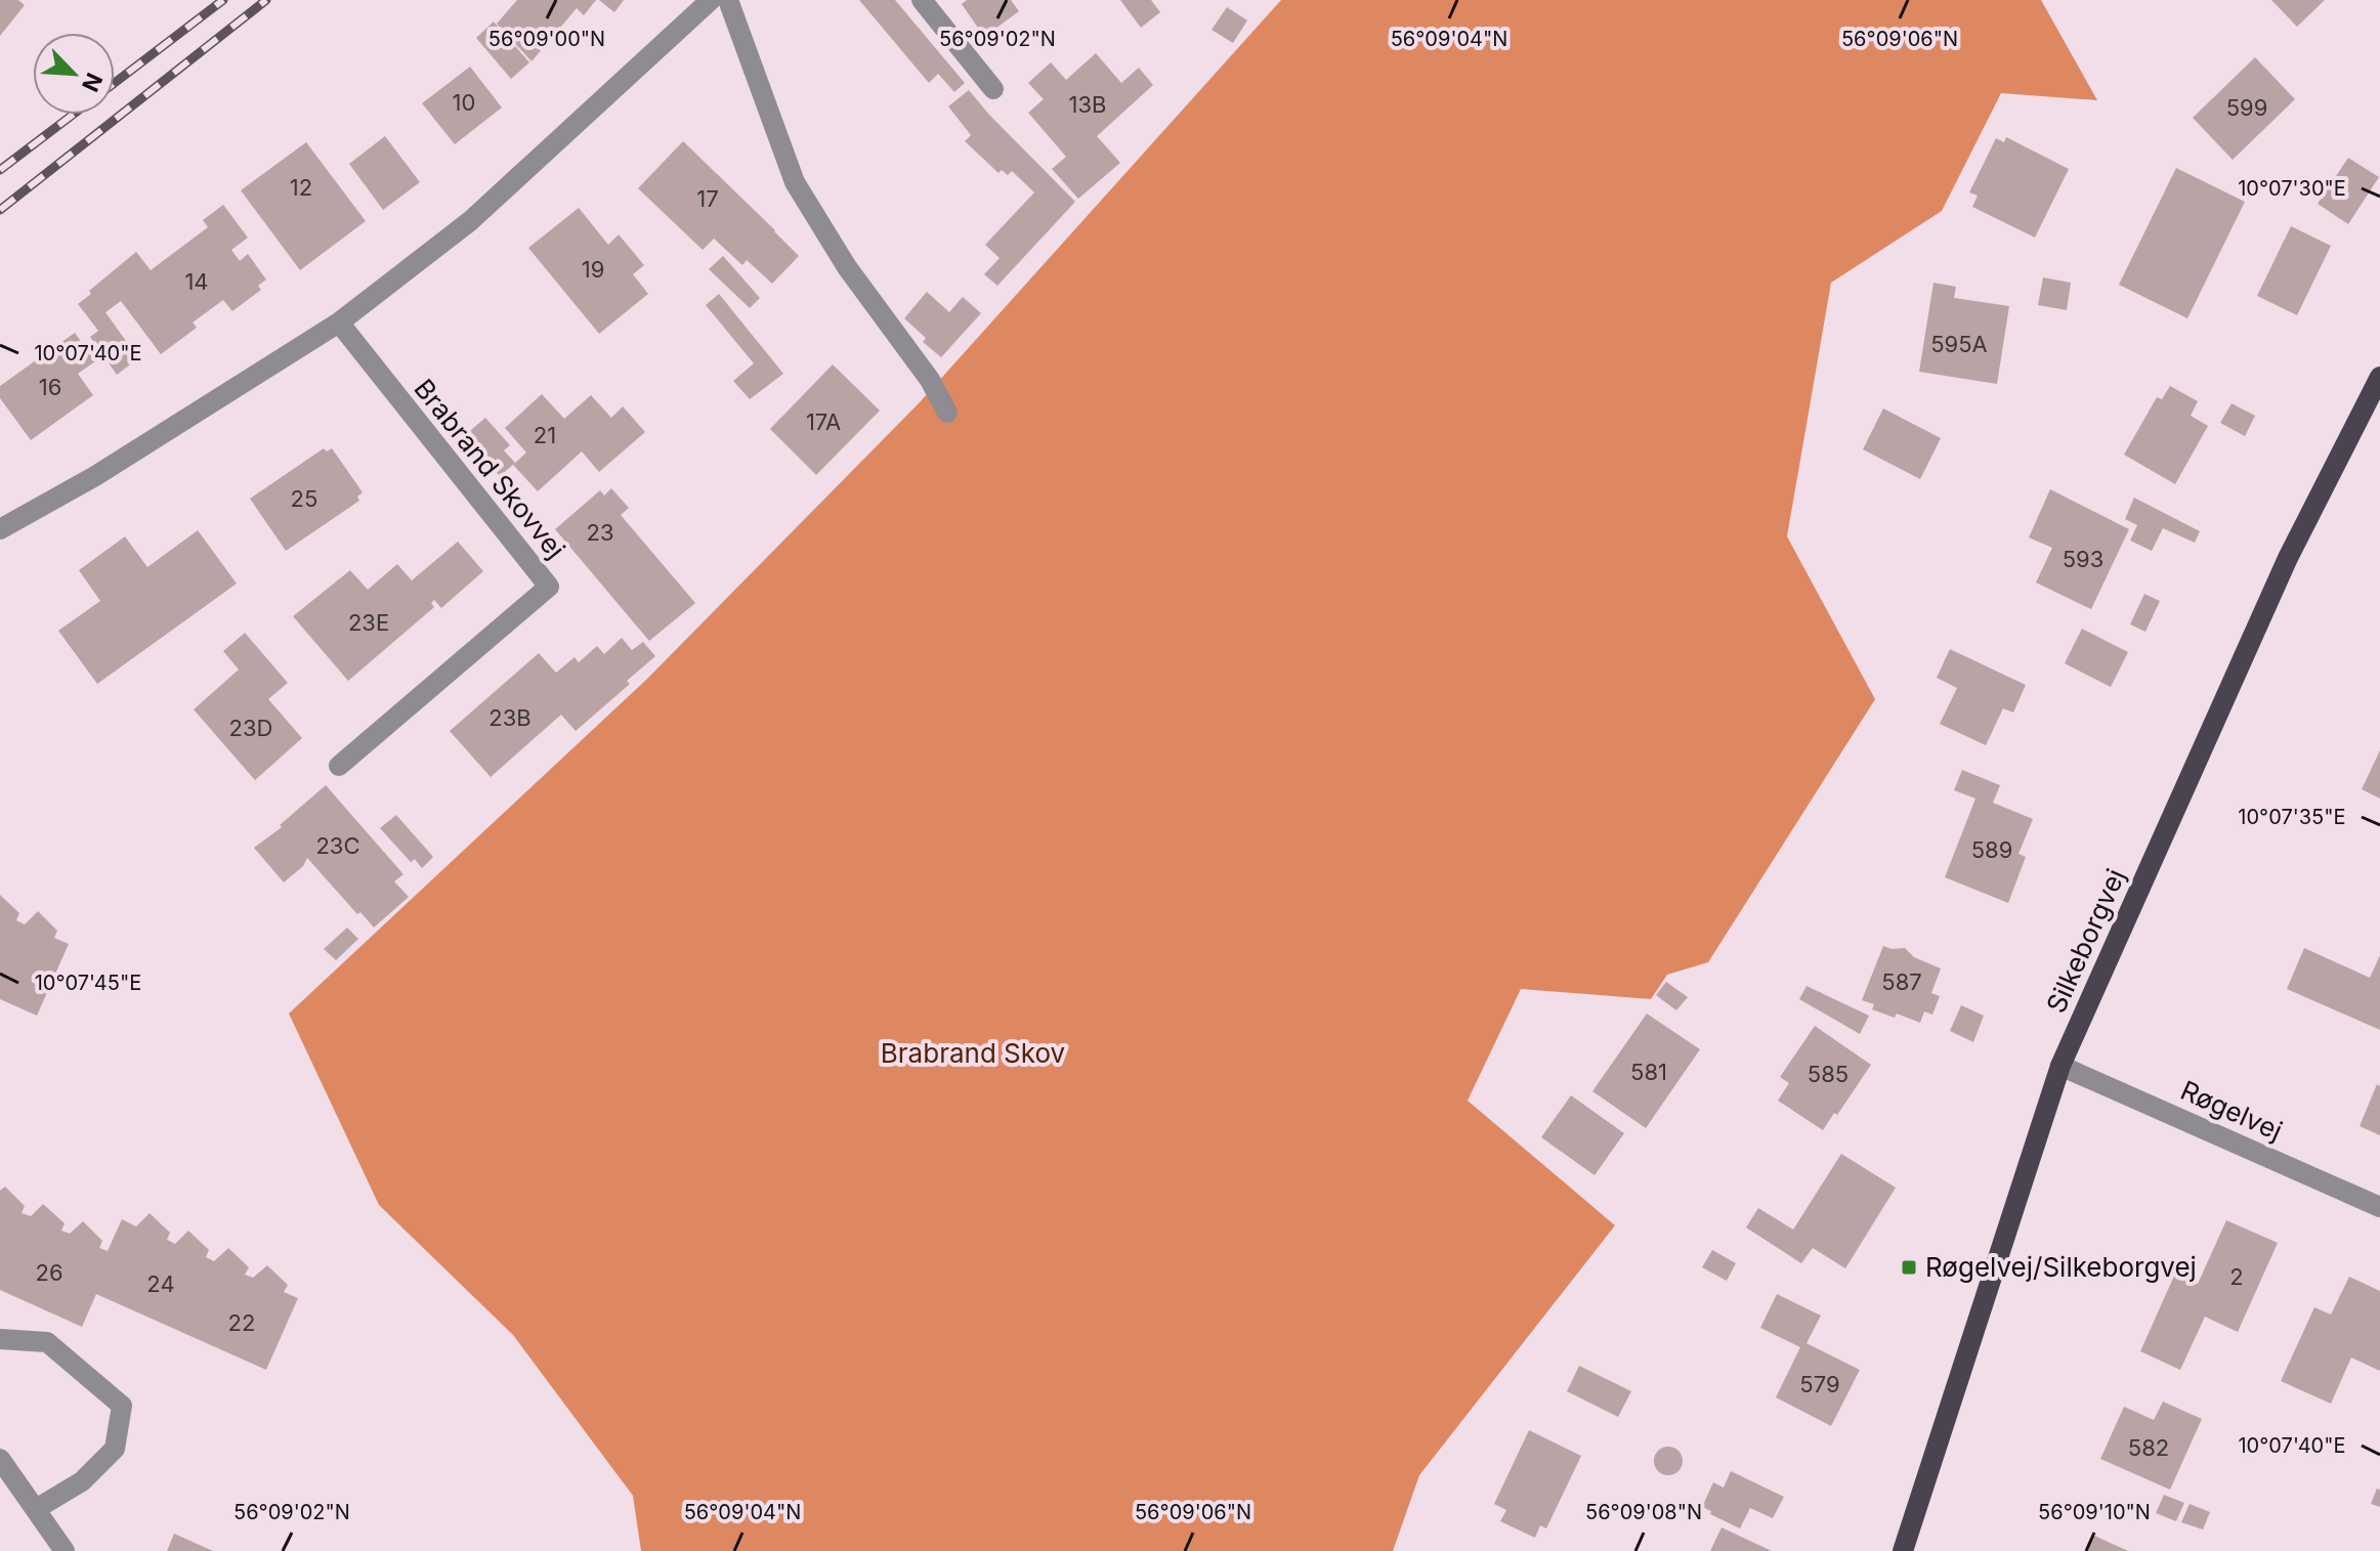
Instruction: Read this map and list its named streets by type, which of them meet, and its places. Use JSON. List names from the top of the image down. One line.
{"streets":{"main road":["Silkeborgvej"],"street":["Brabrand Skovvej","Røgelvej"]},"crossings":[["Silkeborgvej","Røgelvej"]],"parks":["Brabrand Skov"],"places":{"transit":["Røgelvej/Silkeborgvej"]},"house_numbers":["10","13B","599","12","17","19","14","595A","16","17A","21","25","23","593","23E","23B","23D","23C","589","587","581","585","26","2","24","22","579","582"],"north":"bottom right","coordinates":["56°09'00\"N","56°09'02\"N","56°09'04\"N","56°09'06\"N","10°07'30\"E","10°07'40\"E","10°07'35\"E","10°07'45\"E","56°09'10\"N","56°09'08\"N"]}
